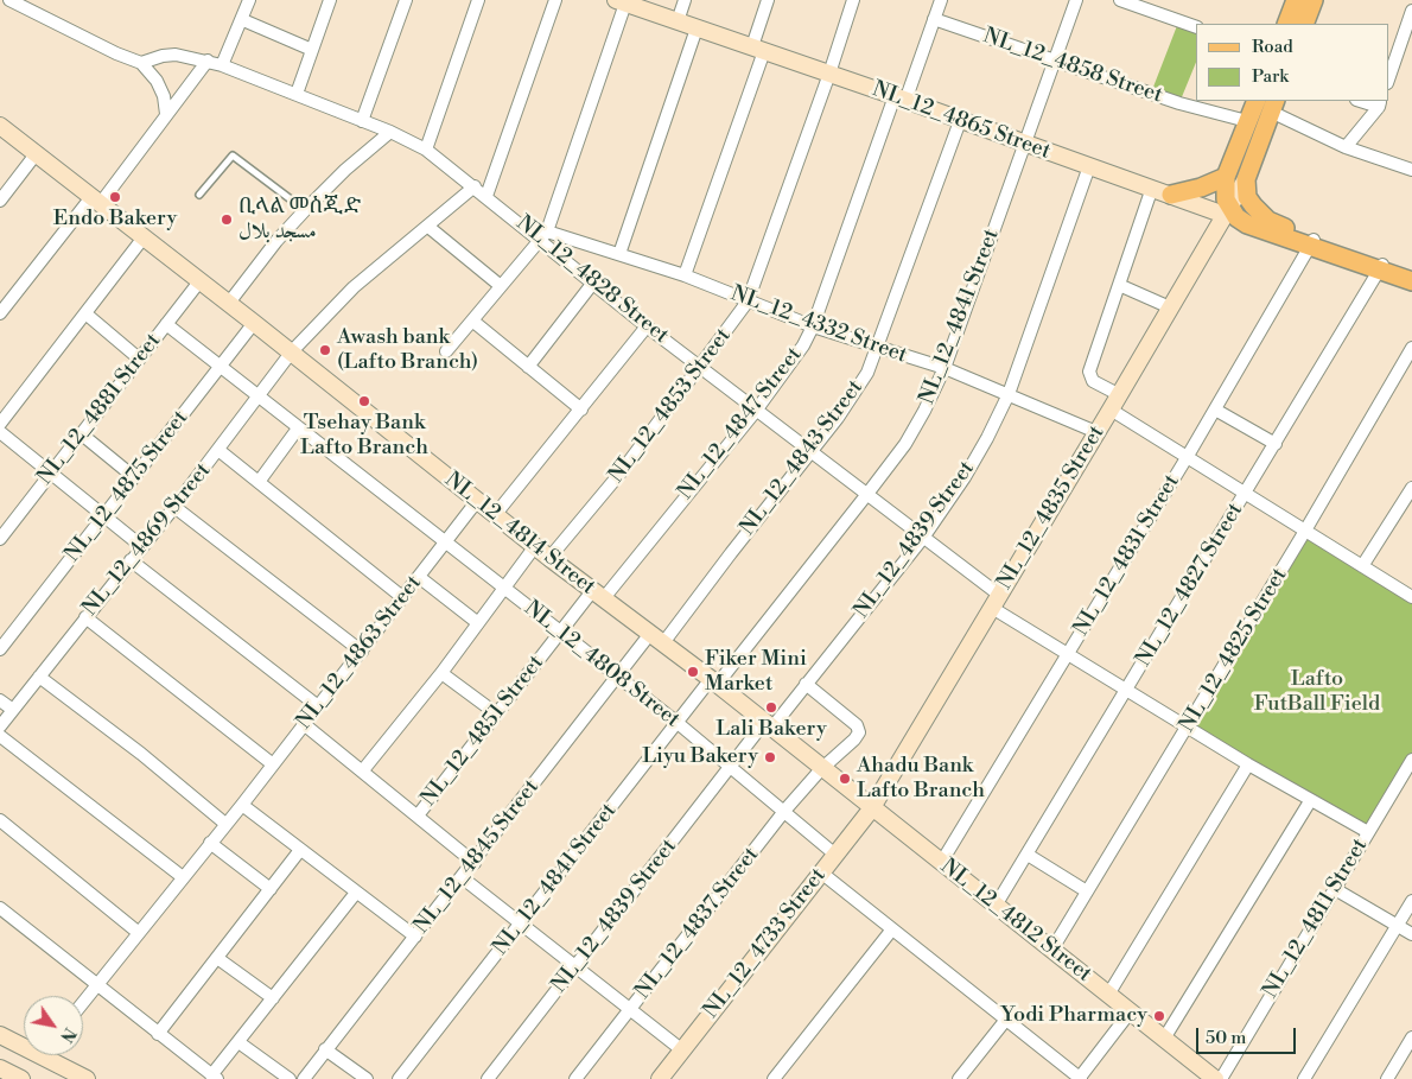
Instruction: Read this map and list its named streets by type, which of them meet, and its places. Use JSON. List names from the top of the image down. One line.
{"streets":{"street":["NL_12_4858 Street","NL_12_4865 Street","NL_12_4828 Street","NL_12_4841 Street","NL_12_4332 Street","NL_12_4853 Street","NL_12_4881 Street","NL_12_4847 Street","NL_12_4843 Street","NL_12_4875 Street","NL_12_4835 Street","NL_12_4814 Street","NL_12_4869 Street","NL_12_4839 Street","NL_12_4831 Street","NL_12_4827 Street","NL_12_4825 Street","NL_12_4863 Street","NL_12_4808 Street","NL_12_4851 Street","NL_12_4845 Street","NL_12_4811 Street","NL_12_4812 Street","NL_12_4837 Street","NL_12_4733 Street"]},"crossings":[["NL_12_4858 Street","NL_12_4841 Street"],["NL_12_4858 Street","NL_12_4847 Street"],["NL_12_4865 Street","NL_12_4841 Street"],["NL_12_4865 Street","NL_12_4853 Street"],["NL_12_4865 Street","NL_12_4847 Street"],["NL_12_4865 Street","NL_12_4843 Street"],["NL_12_4865 Street","NL_12_4835 Street"],["NL_12_4865 Street","NL_12_4839 Street"],["NL_12_4828 Street","NL_12_4841 Street"],["NL_12_4828 Street","NL_12_4332 Street"],["NL_12_4828 Street","NL_12_4853 Street"],["NL_12_4828 Street","NL_12_4847 Street"],["NL_12_4828 Street","NL_12_4843 Street"],["NL_12_4828 Street","NL_12_4835 Street"],["NL_12_4828 Street","NL_12_4869 Street"],["NL_12_4828 Street","NL_12_4839 Street"],["NL_12_4828 Street","NL_12_4831 Street"],["NL_12_4828 Street","NL_12_4827 Street"],["NL_12_4828 Street","NL_12_4825 Street"],["NL_12_4828 Street","NL_12_4811 Street"],["NL_12_4841 Street","NL_12_4332 Street"],["NL_12_4841 Street","NL_12_4814 Street"],["NL_12_4841 Street","NL_12_4808 Street"],["NL_12_4332 Street","NL_12_4853 Street"],["NL_12_4332 Street","NL_12_4847 Street"],["NL_12_4332 Street","NL_12_4843 Street"],["NL_12_4332 Street","NL_12_4835 Street"],["NL_12_4332 Street","NL_12_4839 Street"],["NL_12_4853 Street","NL_12_4814 Street"],["NL_12_4881 Street","NL_12_4814 Street"],["NL_12_4847 Street","NL_12_4814 Street"],["NL_12_4847 Street","NL_12_4851 Street"],["NL_12_4843 Street","NL_12_4814 Street"],["NL_12_4843 Street","NL_12_4845 Street"],["NL_12_4875 Street","NL_12_4814 Street"],["NL_12_4835 Street","NL_12_4814 Street"],["NL_12_4835 Street","NL_12_4812 Street"],["NL_12_4835 Street","NL_12_4733 Street"],["NL_12_4814 Street","NL_12_4869 Street"],["NL_12_4814 Street","NL_12_4839 Street"],["NL_12_4814 Street","NL_12_4863 Street"],["NL_12_4814 Street","NL_12_4851 Street"],["NL_12_4814 Street","NL_12_4845 Street"],["NL_12_4814 Street","NL_12_4812 Street"],["NL_12_4814 Street","NL_12_4837 Street"],["NL_12_4814 Street","NL_12_4733 Street"],["NL_12_4839 Street","NL_12_4808 Street"],["NL_12_4839 Street","NL_12_4837 Street"],["NL_12_4831 Street","NL_12_4812 Street"],["NL_12_4827 Street","NL_12_4812 Street"],["NL_12_4825 Street","NL_12_4812 Street"],["NL_12_4863 Street","NL_12_4808 Street"],["NL_12_4808 Street","NL_12_4851 Street"],["NL_12_4808 Street","NL_12_4845 Street"],["NL_12_4808 Street","NL_12_4837 Street"],["NL_12_4808 Street","NL_12_4733 Street"],["NL_12_4812 Street","NL_12_4733 Street"]],"parks":["Lafto FutBall Field"],"places":["Endo Bakery","ቢላል መስጂድ مسجد بلال","Awash bank (Lafto Branch)","Tsehay Bank Lafto Branch","Fiker Mini Market","Lali Bakery","Liyu Bakery","Ahadu Bank Lafto Branch","Yodi Pharmacy"],"legend":["Road","Park"],"scale_bar":"50 m","north":"bottom right"}
